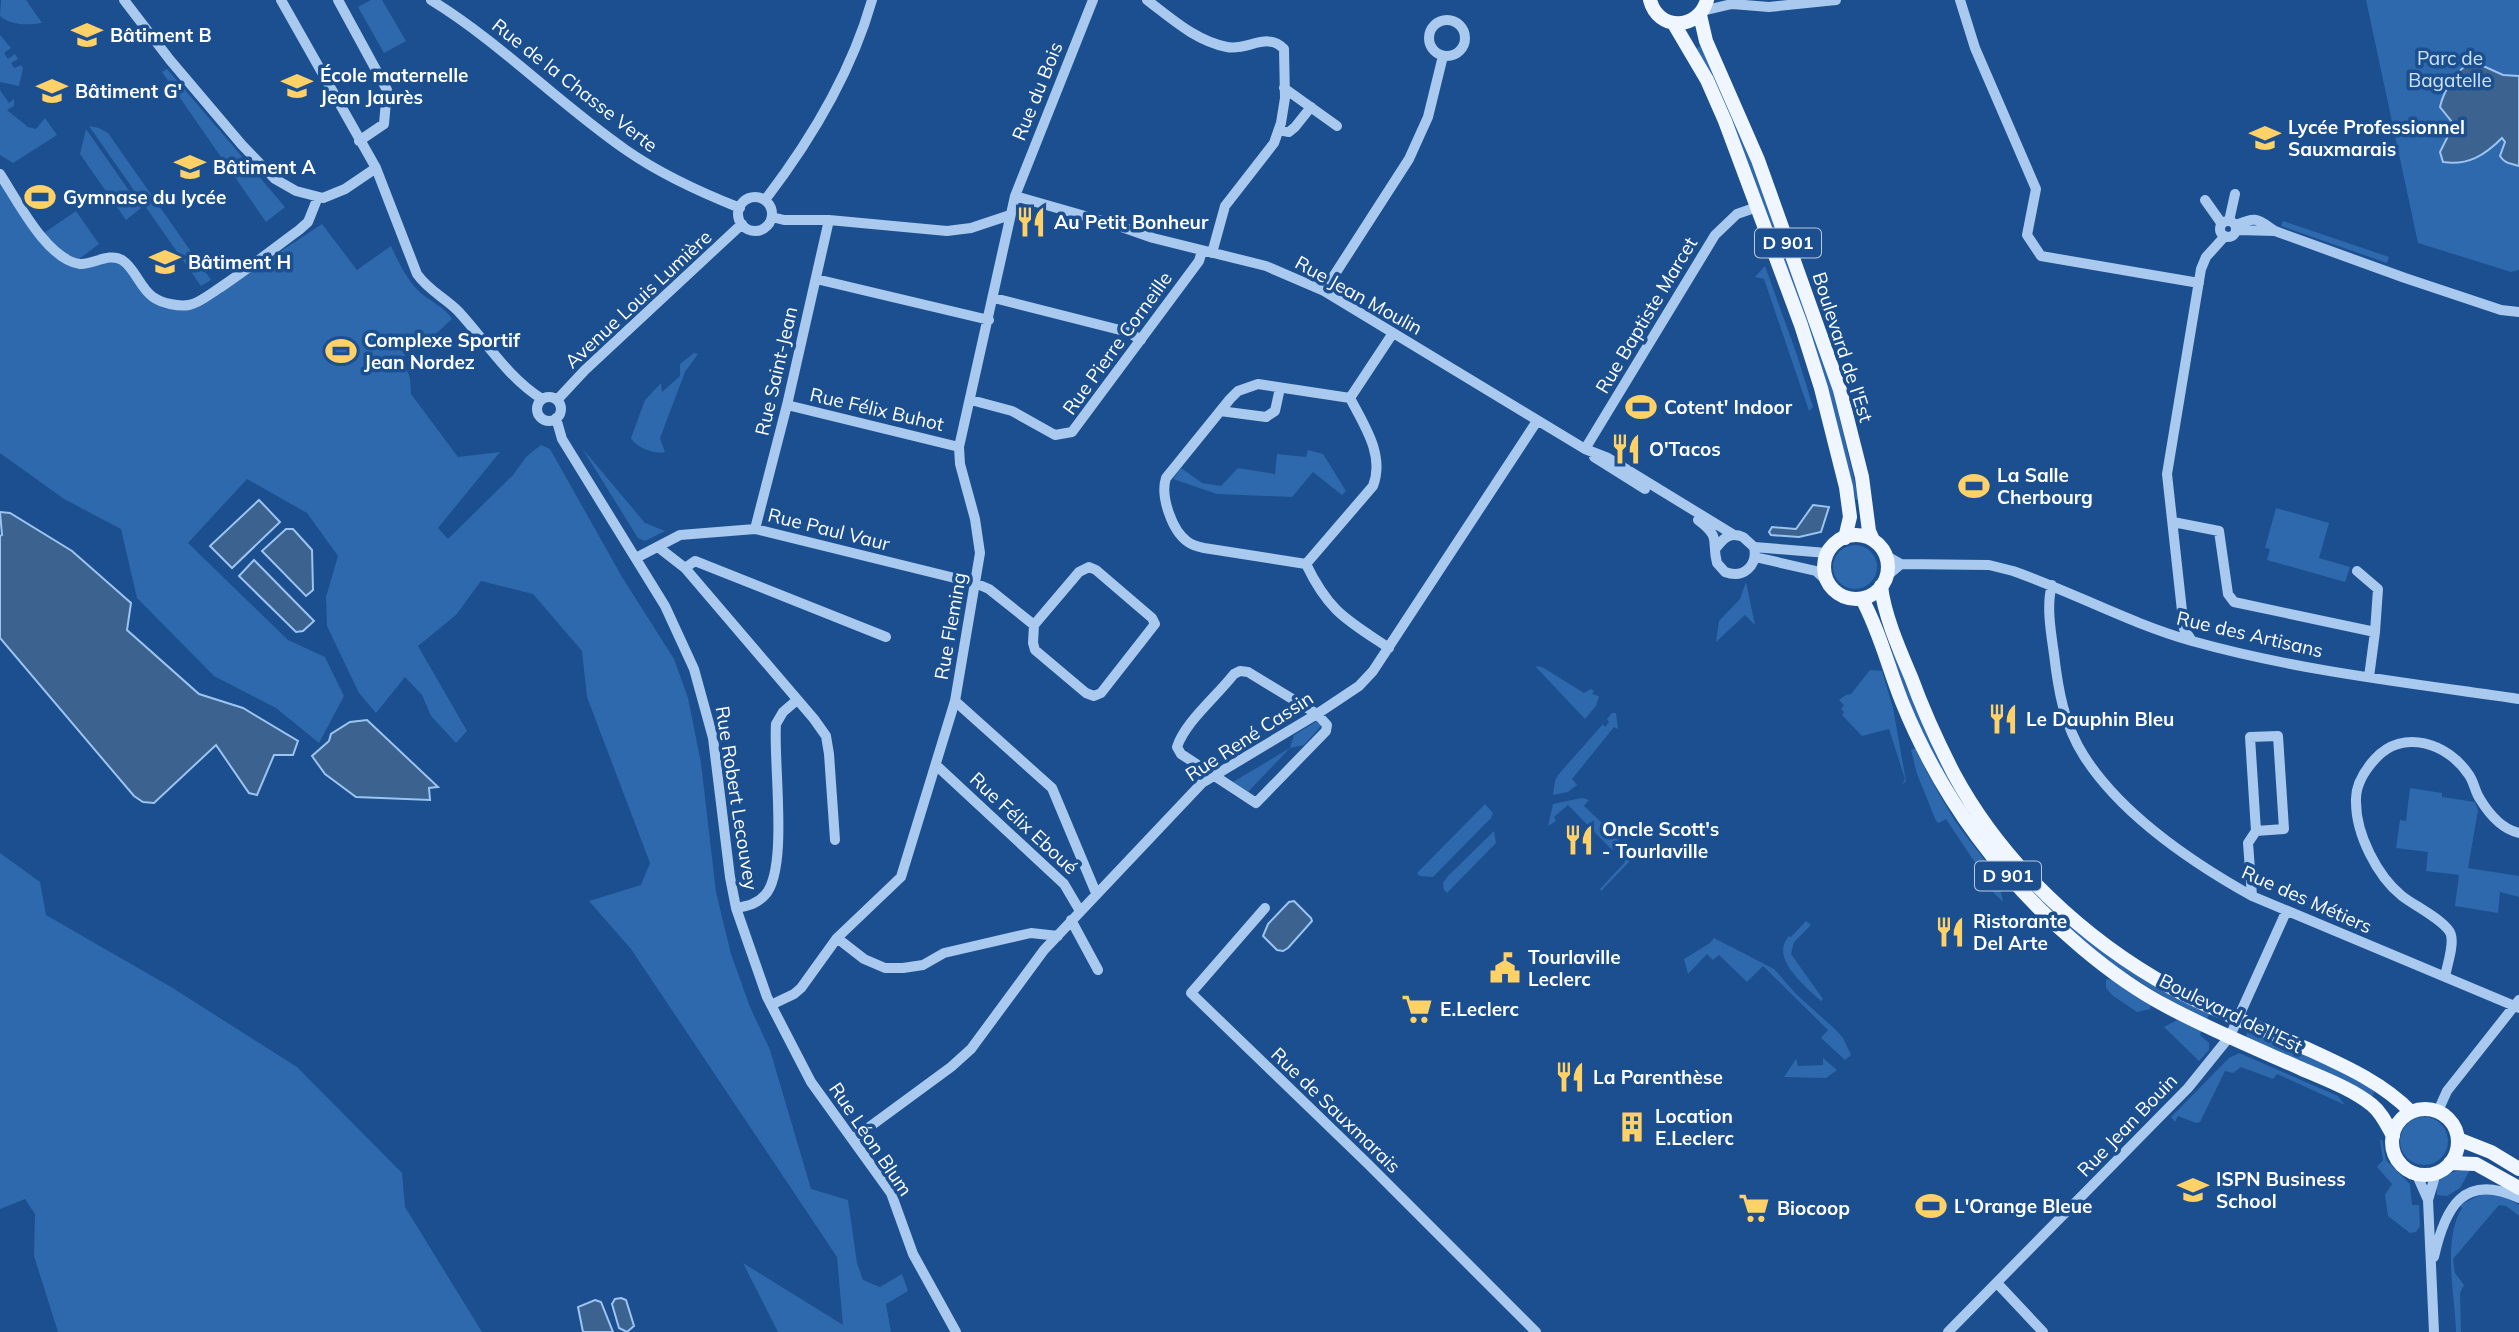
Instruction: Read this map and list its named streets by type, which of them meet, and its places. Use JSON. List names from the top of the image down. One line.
{"streets":{"main road":["D 901","Boulevard de l'Est"],"street":["Rue de la Chasse Verte","Rue du Bois","Rue Jean Moulin","Avenue Louis Lumière","Rue Baptiste Marcet","Rue Pierre Corneille","Rue Saint-Jean","Rue Félix Buhot","Rue Paul Vaur","Rue Fleming","Rue des Artisans","Rue René Cassin","Rue Robert Lecouvey","Rue Félix Eboué","Rue des Métiers","Rue de Sauxmarais","Rue Jean Bouin","Rue Léon Blum"]},"crossings":[["Rue de la Chasse Verte","Avenue Louis Lumière"],["Rue du Bois","Rue Jean Moulin"],["Rue du Bois","Rue Fleming"],["Rue Jean Moulin","Rue Baptiste Marcet"],["Rue Jean Moulin","Rue Pierre Corneille"],["Rue Jean Moulin","Boulevard de l'Est"],["Rue Jean Moulin","Rue Fleming"],["Rue Jean Moulin","Rue des Artisans"],["Rue Jean Moulin","Rue René Cassin"],["Avenue Louis Lumière","Rue Robert Lecouvey"],["Rue Baptiste Marcet","Boulevard de l'Est"],["Rue Pierre Corneille","Rue Fleming"],["Boulevard de l'Est","Rue des Artisans"],["Boulevard de l'Est","Rue Jean Bouin"],["Rue Saint-Jean","Rue Félix Buhot"],["Rue Saint-Jean","Rue Paul Vaur"],["Rue Félix Buhot","Rue Fleming"],["Rue Paul Vaur","Rue Fleming"],["Rue Paul Vaur","Rue Robert Lecouvey"],["Rue Fleming","Rue Robert Lecouvey"],["Rue Fleming","Rue Félix Eboué"],["Rue Fleming","Rue Léon Blum"],["Rue des Artisans","Rue des Métiers"],["Rue René Cassin","Rue Félix Eboué"],["Rue René Cassin","Rue Léon Blum"],["Rue Robert Lecouvey","Rue Léon Blum"],["Rue des Métiers","Rue Jean Bouin"]],"parks":["Parc de Bagatelle"],"places":{"school or university":["Bâtiment B","École maternelle Jean Jaurès","Bâtiment G'","Lycée Professionnel Sauxmarais","Bâtiment A","Bâtiment H","ISPN Business School"],"sports":["Gymnase du lycée","Complexe Sportif Jean Nordez","Cotent' Indoor","La Salle Cherbourg","L'Orange Bleue"],"restaurant":["Au Petit Bonheur","O'Tacos","Le Dauphin Bleu","Oncle Scott's - Tourlaville","Ristorante Del Arte","La Parenthèse"],"public building":["Tourlaville Leclerc"],"supermarket":["E.Leclerc","Biocoop"],"building":["Location E.Leclerc"]}}
